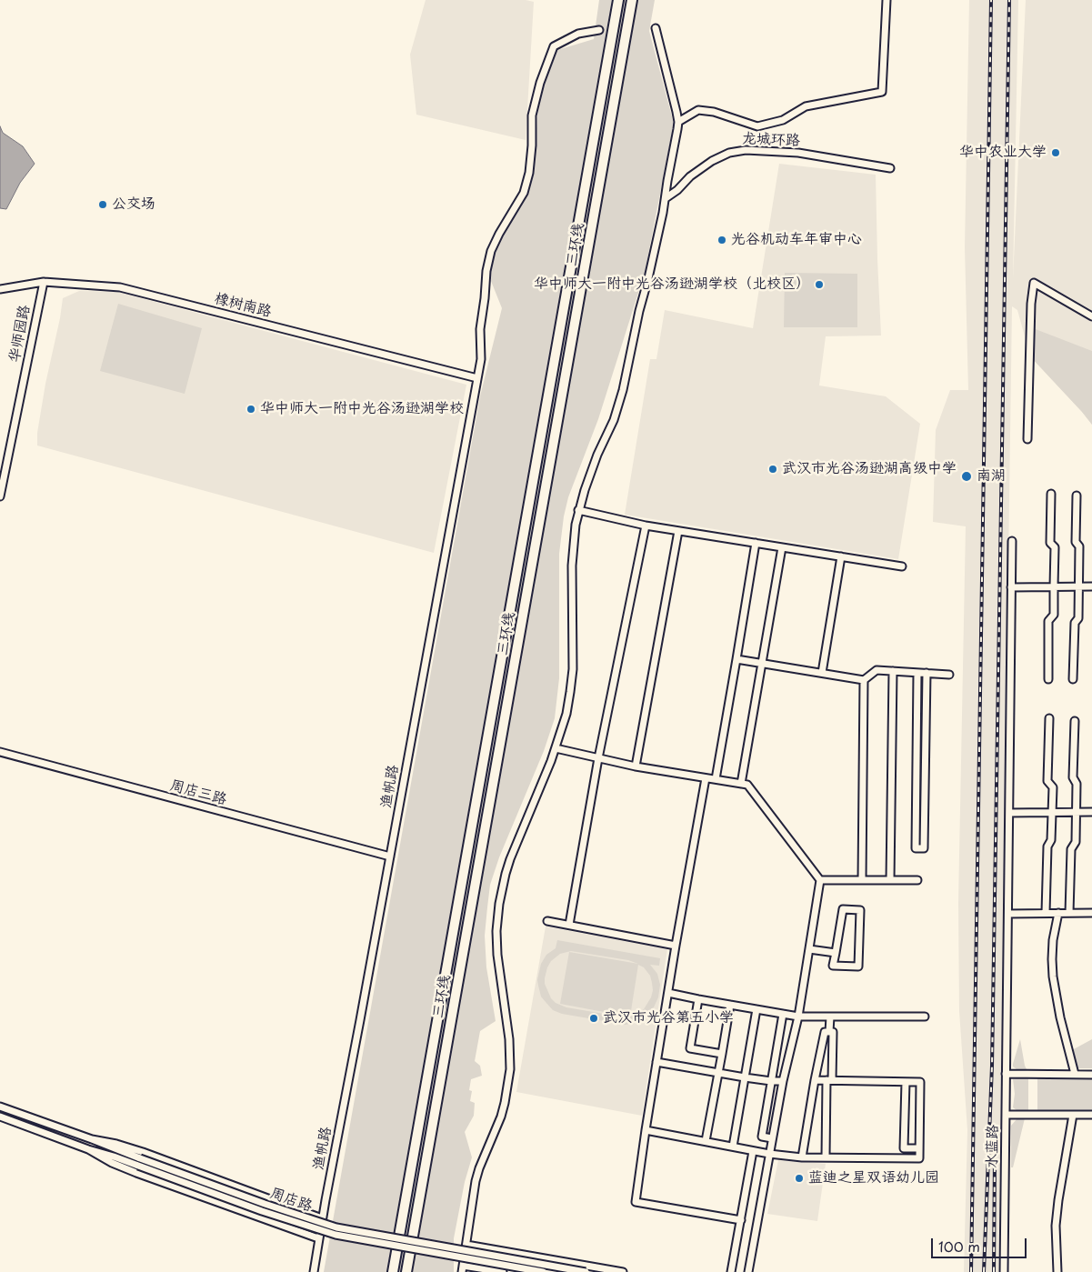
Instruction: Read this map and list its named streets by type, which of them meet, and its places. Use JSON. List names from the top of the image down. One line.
{"streets":{"highway":["三环线"],"street":["龙城环路","橡树南路","华师园路","渔帆路","周店三路","水蓝路","周店路"]},"crossings":[["橡树南路","华师园路"],["橡树南路","渔帆路"],["渔帆路","周店三路"]],"places":["华中农业大学","公交场","光谷机动车年审中心","华中师大一附中光谷汤逊湖学校（北校区）","华中师大一附中光谷汤逊湖学校","武汉市光谷汤逊湖高级中学","南湖","武汉市光谷第五小学","蓝迪之星双语幼儿园"],"scale_bar":"100 m"}
